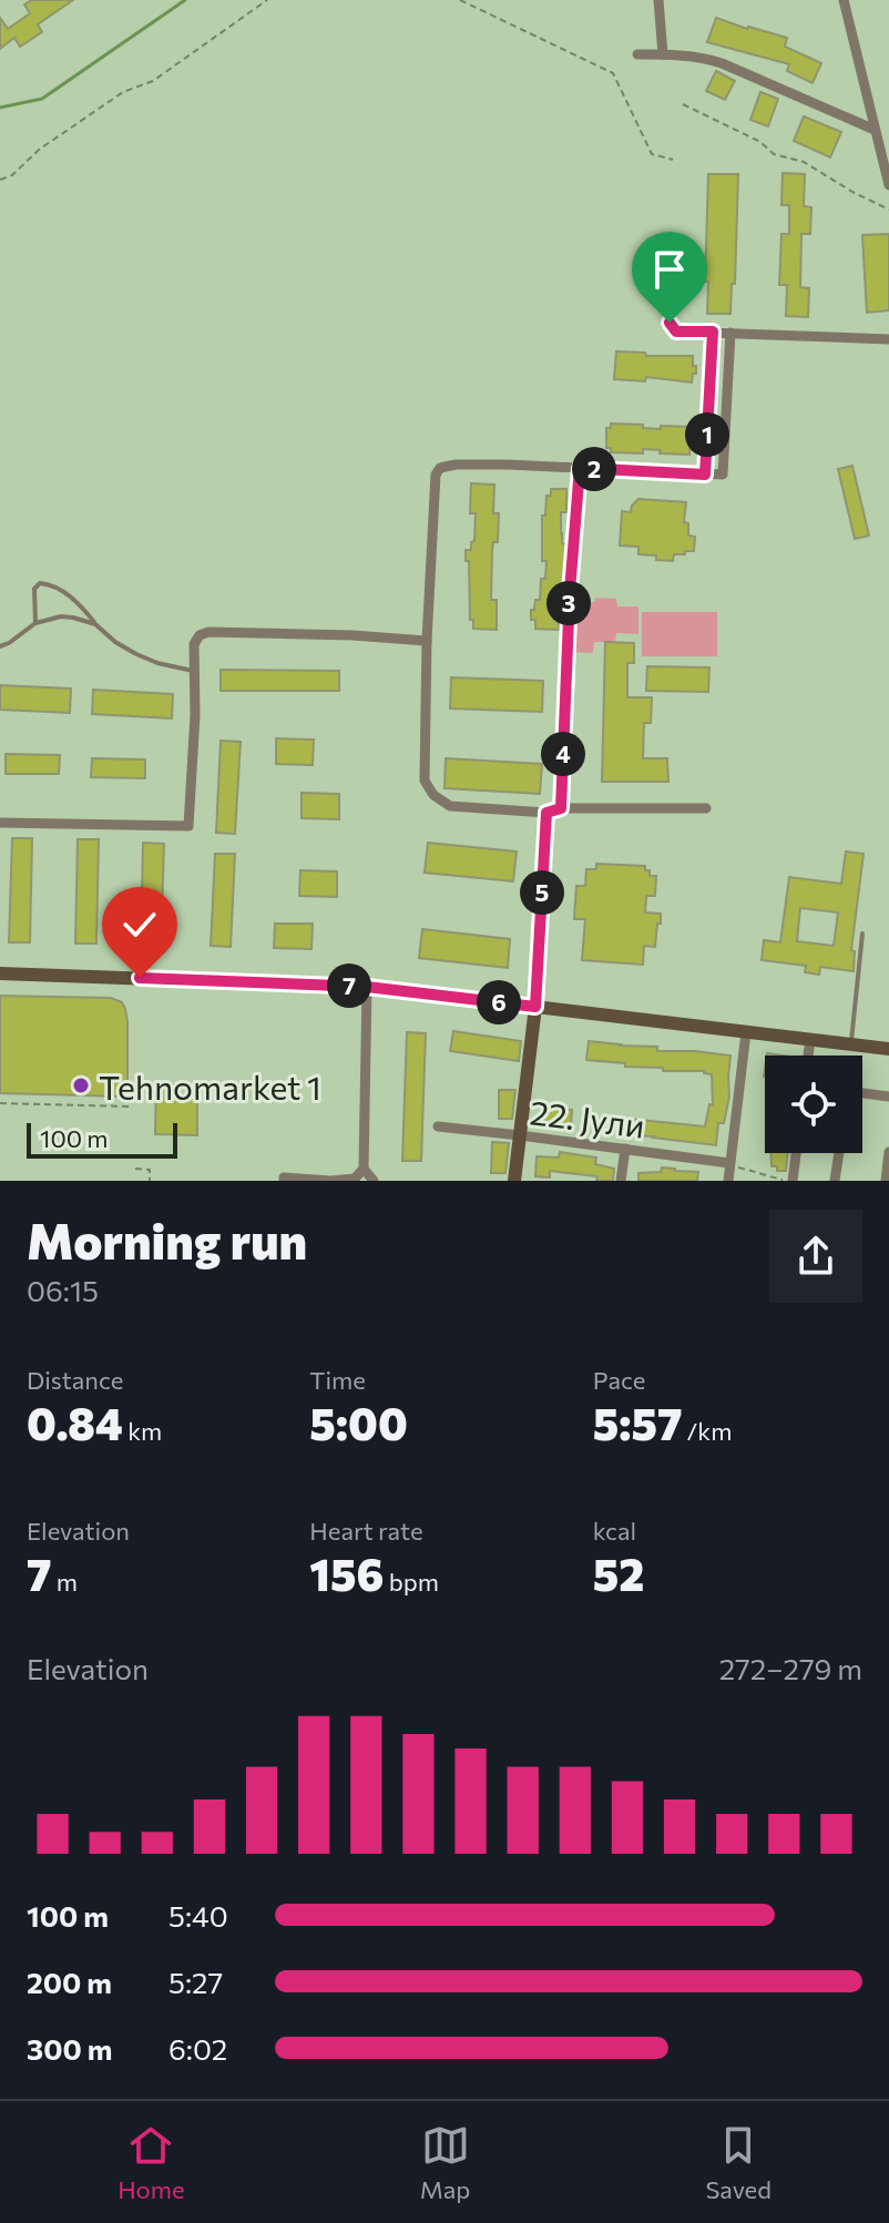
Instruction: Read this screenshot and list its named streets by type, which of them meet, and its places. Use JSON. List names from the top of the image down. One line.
{"streets":{"street":["22. Јули"]},"places":["Tehnomarket 1"],"scale_bar":"100 m","page":{"pins":["1","2","3","4","5","7","6"],"scale":"100 m","heading":["Morning run","06:15"],"stats":[["Distance","0.84 km"],["Time","5:00"],["Pace","5:57 /km"],["Elevation","7 m"],["Heart rate","156 bpm"],["kcal","52"]],"chart":["Elevation","272–279 m"],"list":[{"name":"100 m","note":"5:40"},{"name":"200 m","note":"5:27"},{"name":"300 m","note":"6:02"}],"tabs":["Home","Map","Saved"]}}
